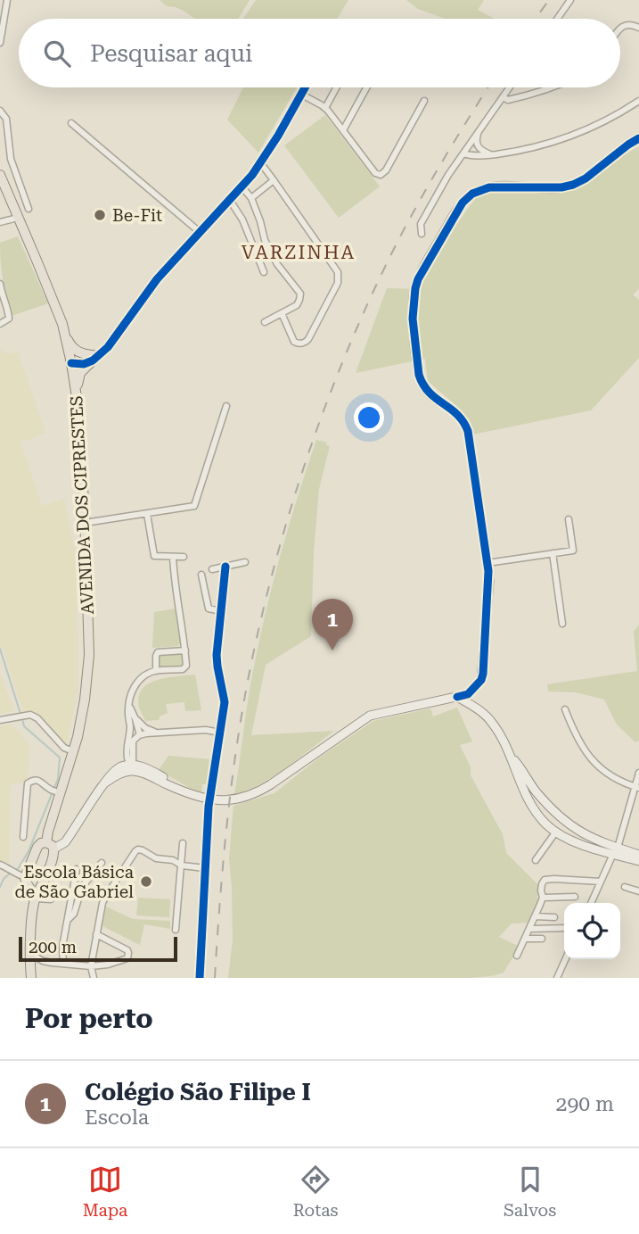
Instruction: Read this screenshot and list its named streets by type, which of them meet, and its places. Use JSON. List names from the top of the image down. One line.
{"streets":{"main road":["AVENIDA DOS CIPRESTES"]},"districts":["VARZINHA"],"places":["Be-Fit","Escola Básica de São Gabriel"],"scale_bar":"200 m","page":{"search":"Pesquisar aqui","pins":"1","scale":"200 m","heading":"Por perto","list":[{"mark":"1","name":"Colégio São Filipe I","note":"Escola","value":"290 m"}],"nav":["Mapa","Rotas","Salvos"]}}
